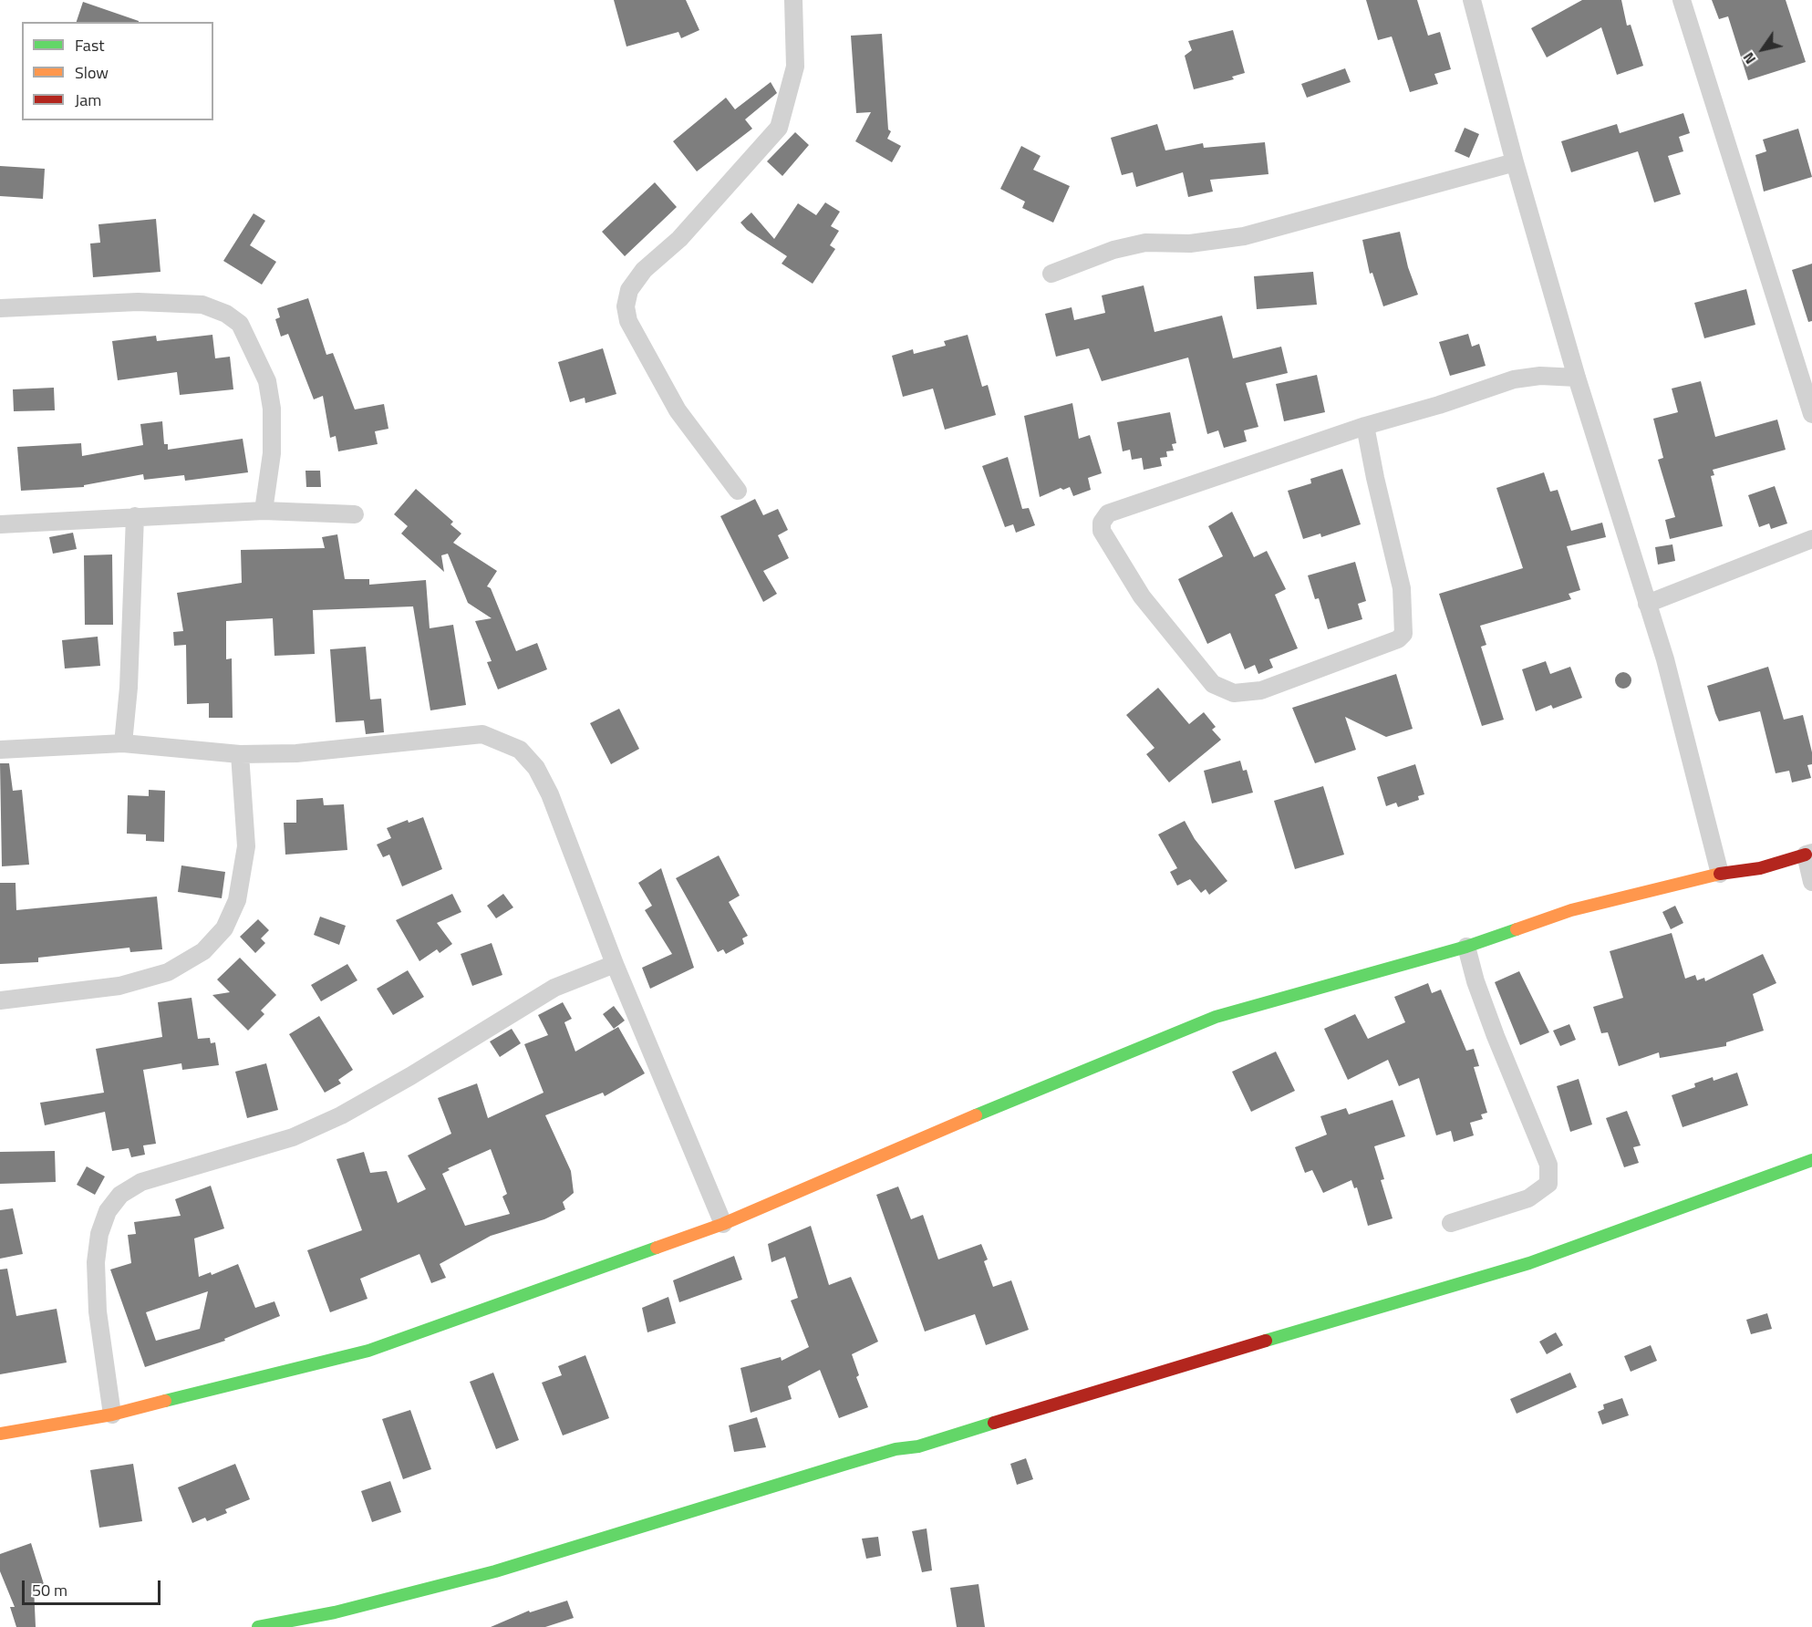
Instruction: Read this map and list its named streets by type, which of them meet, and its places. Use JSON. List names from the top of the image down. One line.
{"legend":["Fast","Slow","Jam"],"scale_bar":"50 m","north":"bottom left"}
